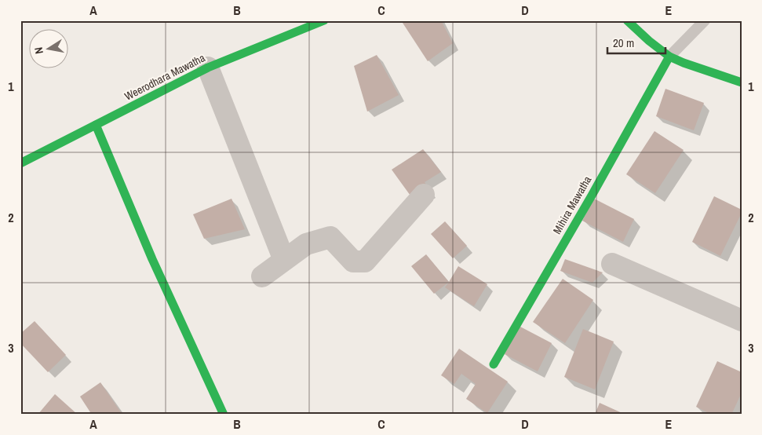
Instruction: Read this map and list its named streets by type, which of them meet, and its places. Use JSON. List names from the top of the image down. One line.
{"streets":{"street":["Weerodhara Mawatha","Mihira Mawatha"]},"scale_bar":"20 m","north":"left","grid":{"columns":["A","B","C","D","E"],"rows":["1","2","3"]}}
